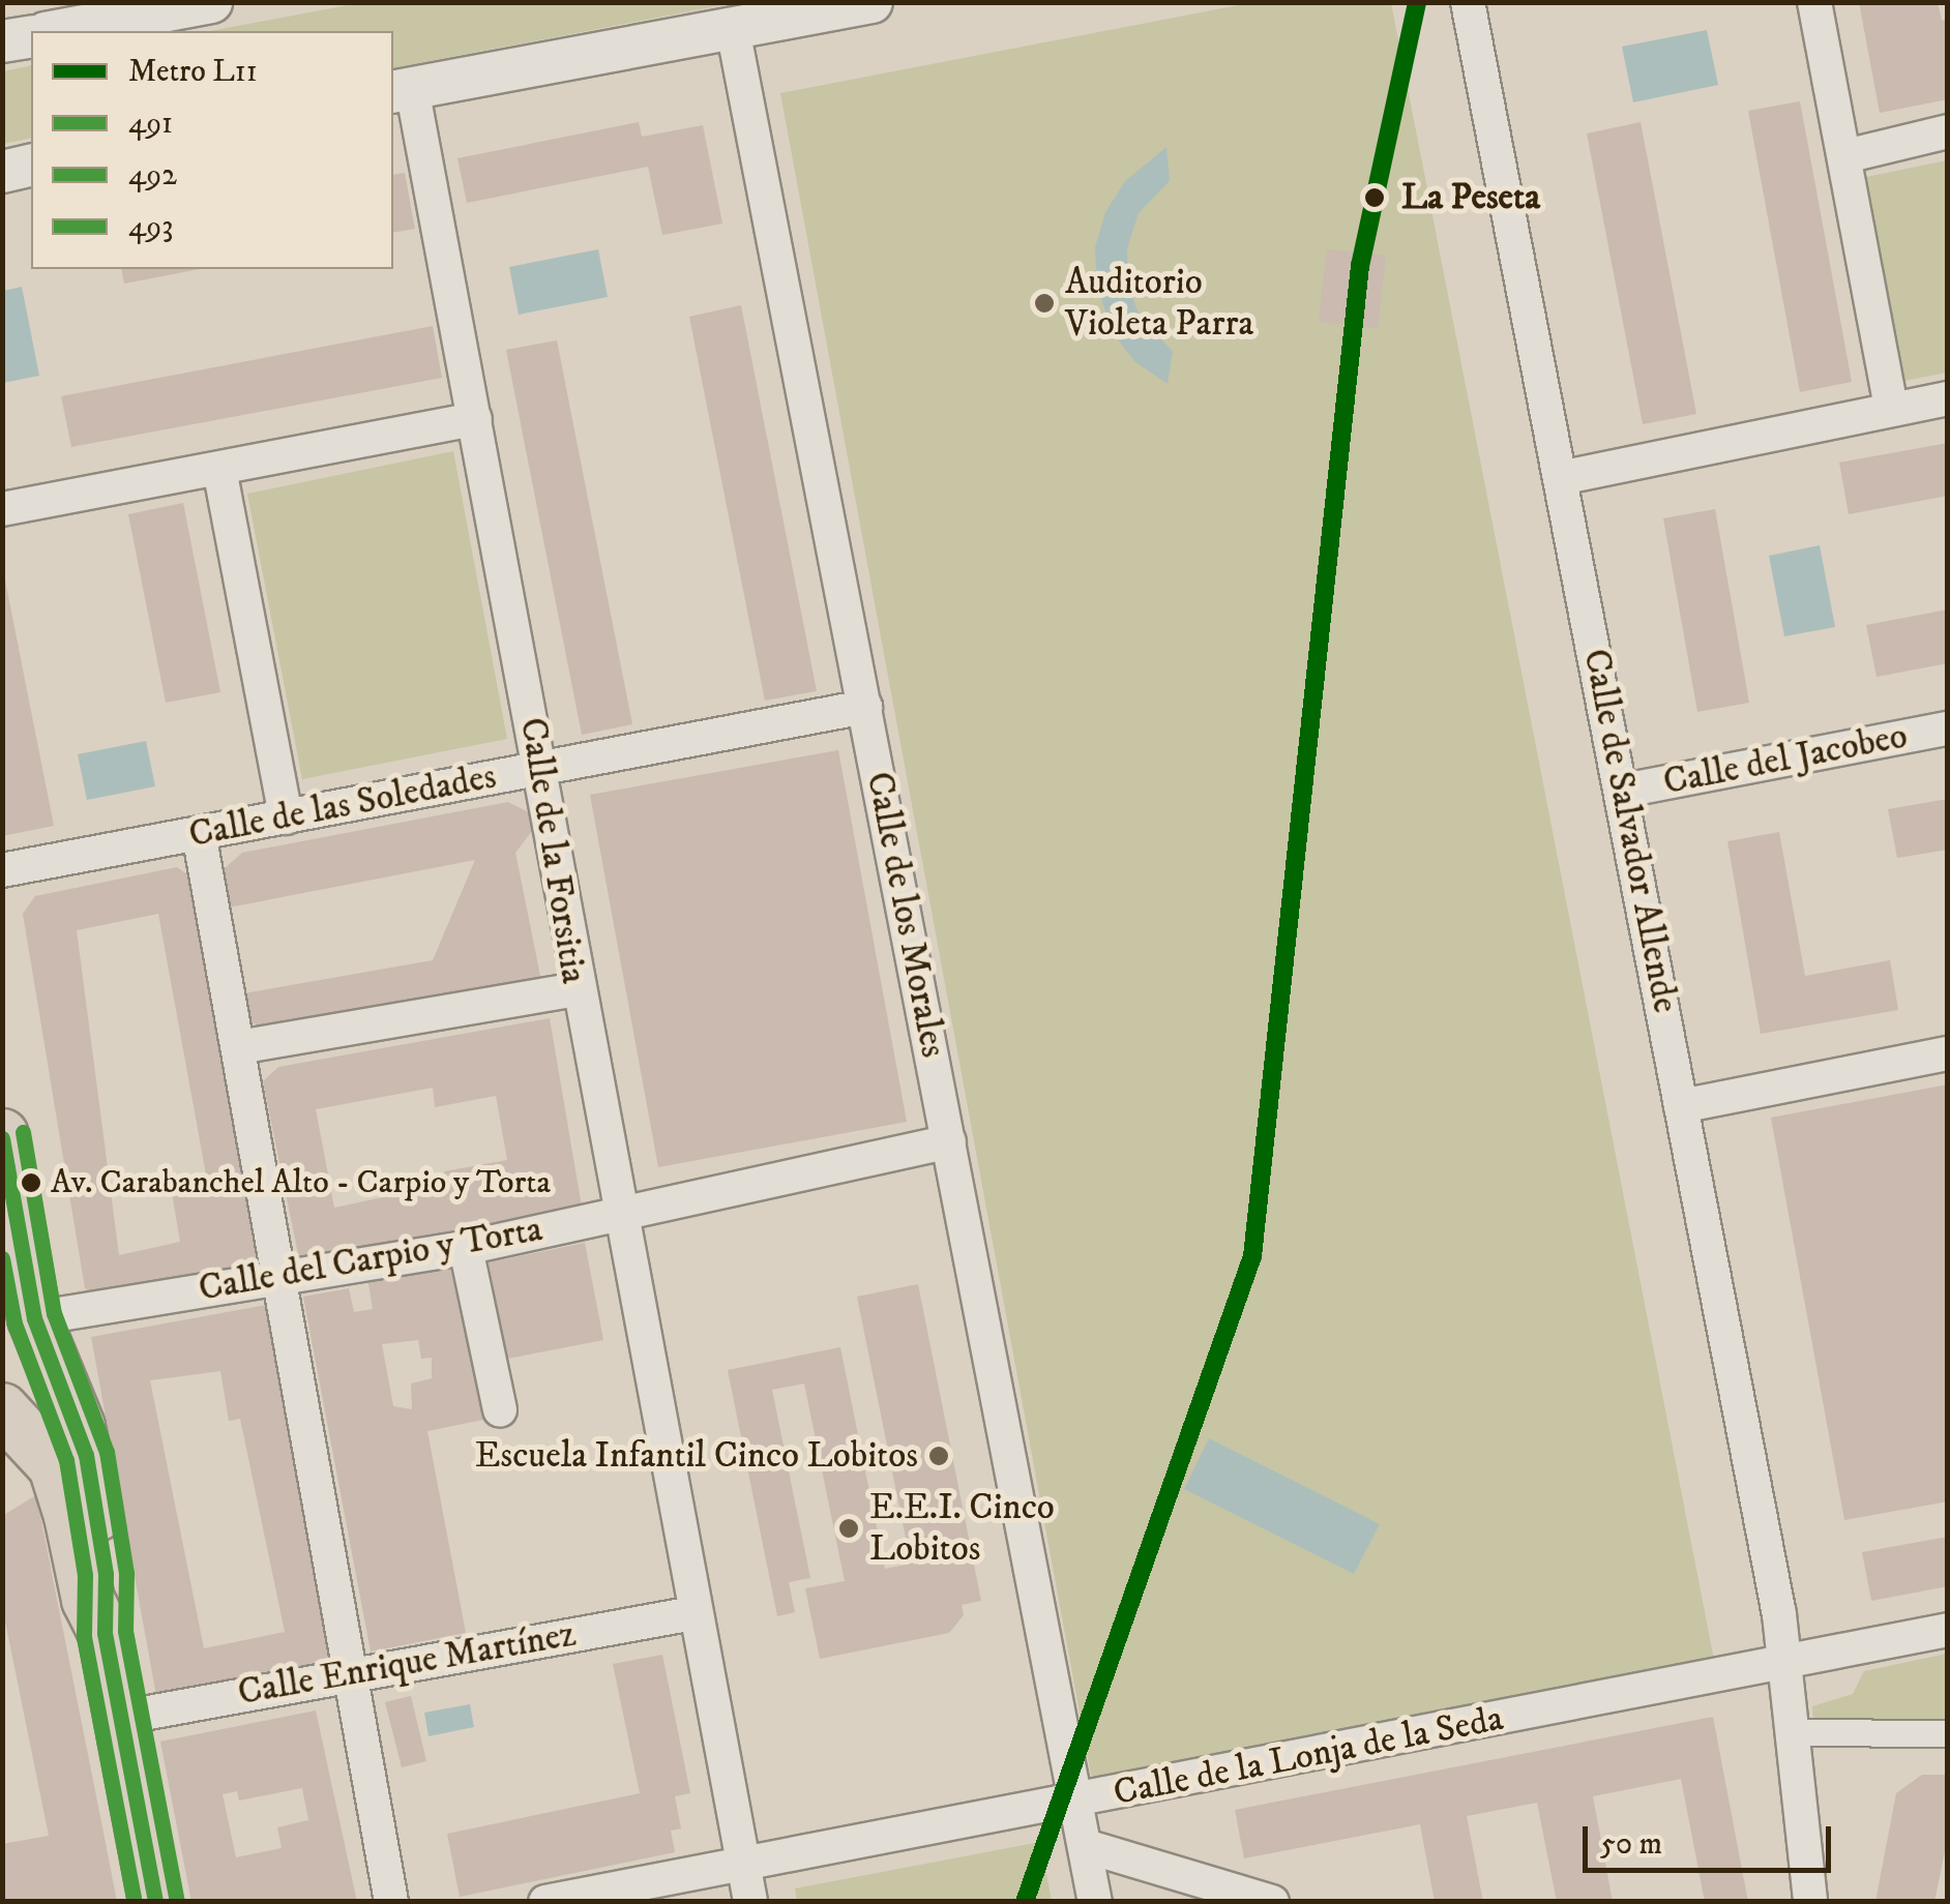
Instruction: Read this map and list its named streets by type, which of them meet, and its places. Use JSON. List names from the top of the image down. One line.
{"streets":{"street":["Calle del Jacobeo","Calle de las Soledades","Calle de Salvador Allende","Calle de la Forsitia","Calle de los Morales","Calle del Carpio y Torta","Calle Enrique Martínez","Calle de la Lonja de la Seda"]},"crossings":[["Calle del Jacobeo","Calle de Salvador Allende"],["Calle de las Soledades","Calle de la Forsitia"],["Calle de las Soledades","Calle de los Morales"],["Calle de Salvador Allende","Calle de la Lonja de la Seda"],["Calle de la Forsitia","Calle del Carpio y Torta"],["Calle de la Forsitia","Calle Enrique Martínez"],["Calle de la Forsitia","Calle de la Lonja de la Seda"],["Calle de los Morales","Calle del Carpio y Torta"],["Calle de los Morales","Calle de la Lonja de la Seda"]],"places":["La Peseta","Auditorio Violeta Parra","Av. Carabanchel Alto - Carpio y Torta","Escuela Infantil Cinco Lobitos","E.E.I. Cinco Lobitos"],"lines":["metro line L11","transit line 493","transit line 491","transit line 492"],"legend":["Metro L11","491","492","493"],"scale_bar":"50 m"}
